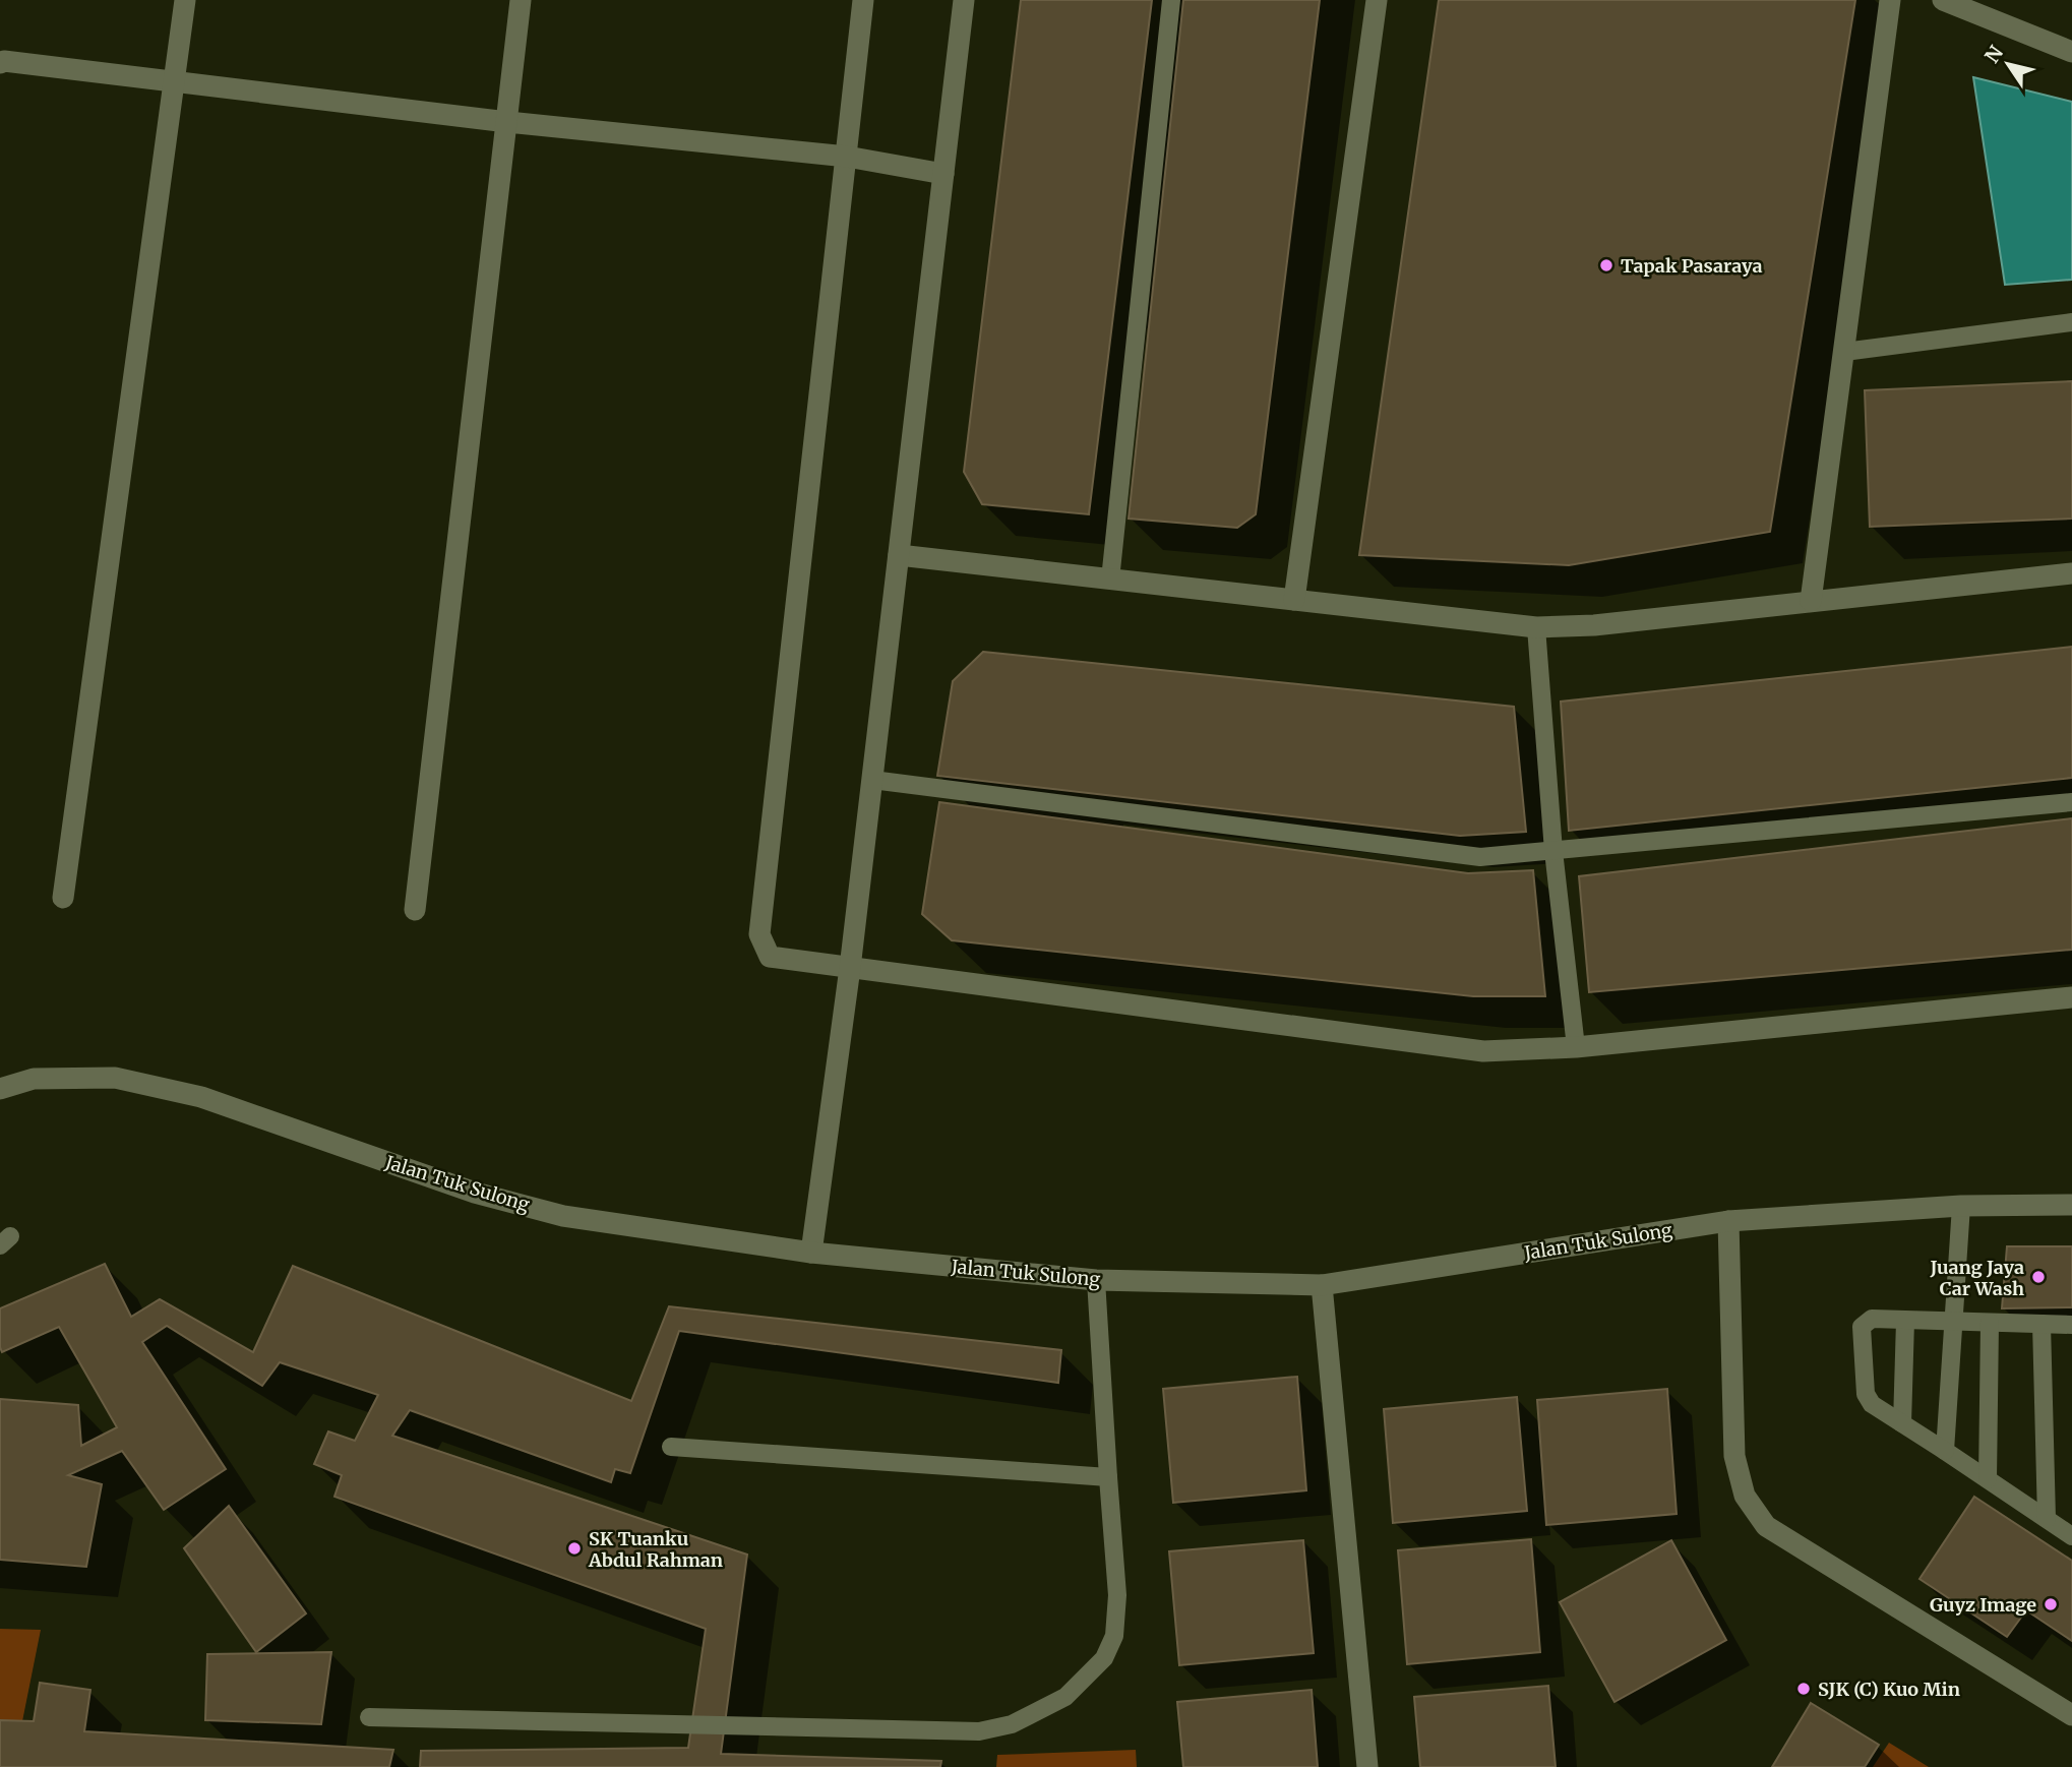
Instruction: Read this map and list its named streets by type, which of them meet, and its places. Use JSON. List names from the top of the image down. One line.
{"streets":{"street":["Jalan Tuk Sulong"]},"places":["Tapak Pasaraya","Juang Jaya Car Wash","SK Tuanku Abdul Rahman","Guyz Image","SJK (C) Kuo Min"],"north":"top left"}
